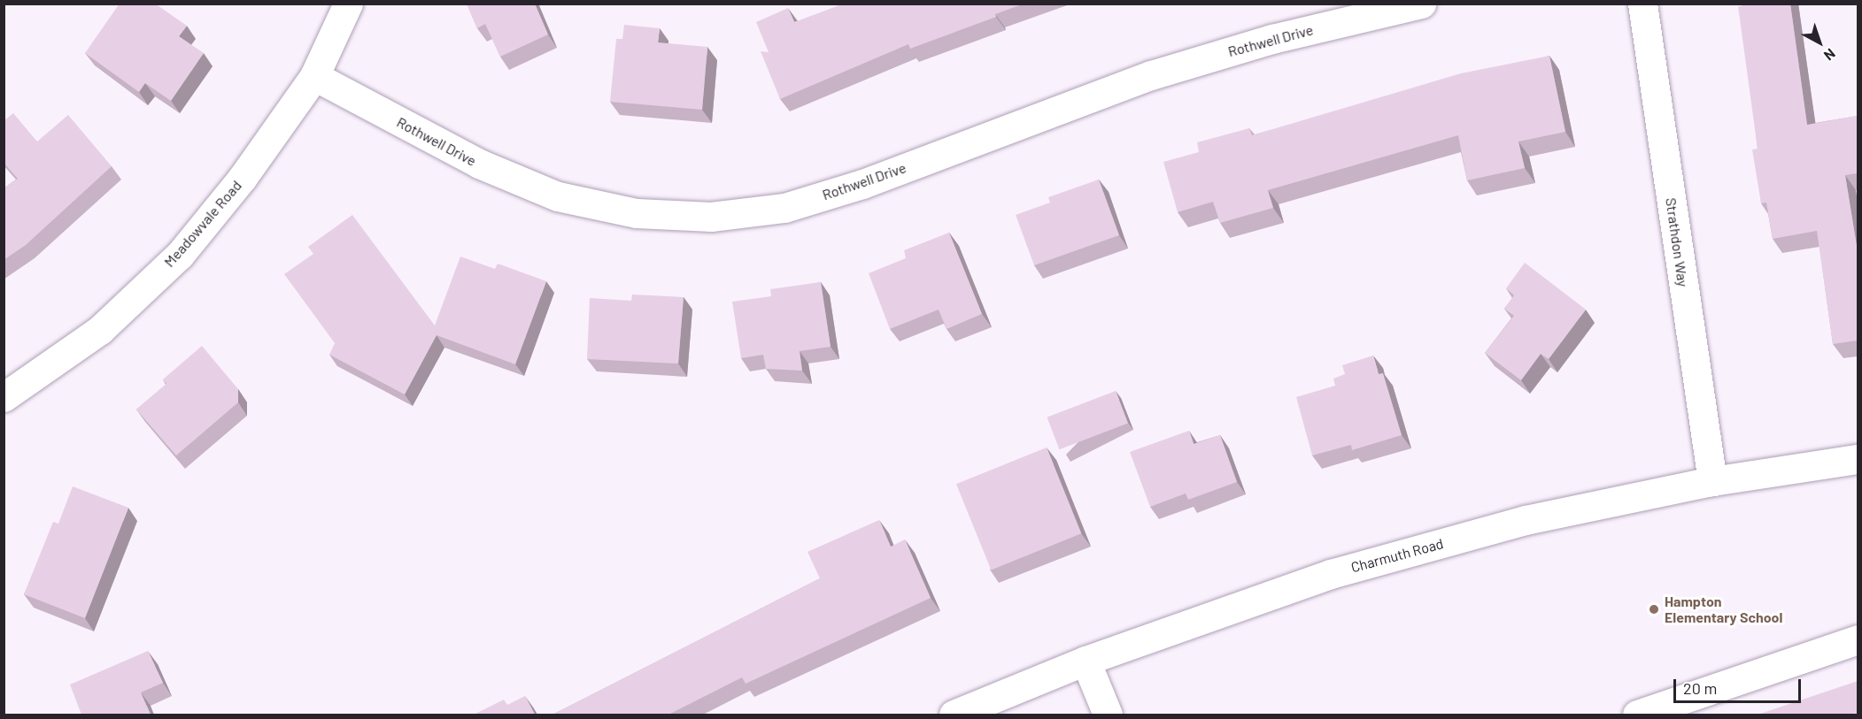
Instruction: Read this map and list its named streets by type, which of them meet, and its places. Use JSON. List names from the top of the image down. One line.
{"streets":{"street":["Rothwell Drive","Meadowvale Road","Strathdon Way","Charmuth Road"]},"crossings":[["Rothwell Drive","Meadowvale Road"],["Strathdon Way","Charmuth Road"]],"places":["Hampton Elementary School"],"scale_bar":"20 m","north":"bottom right"}
